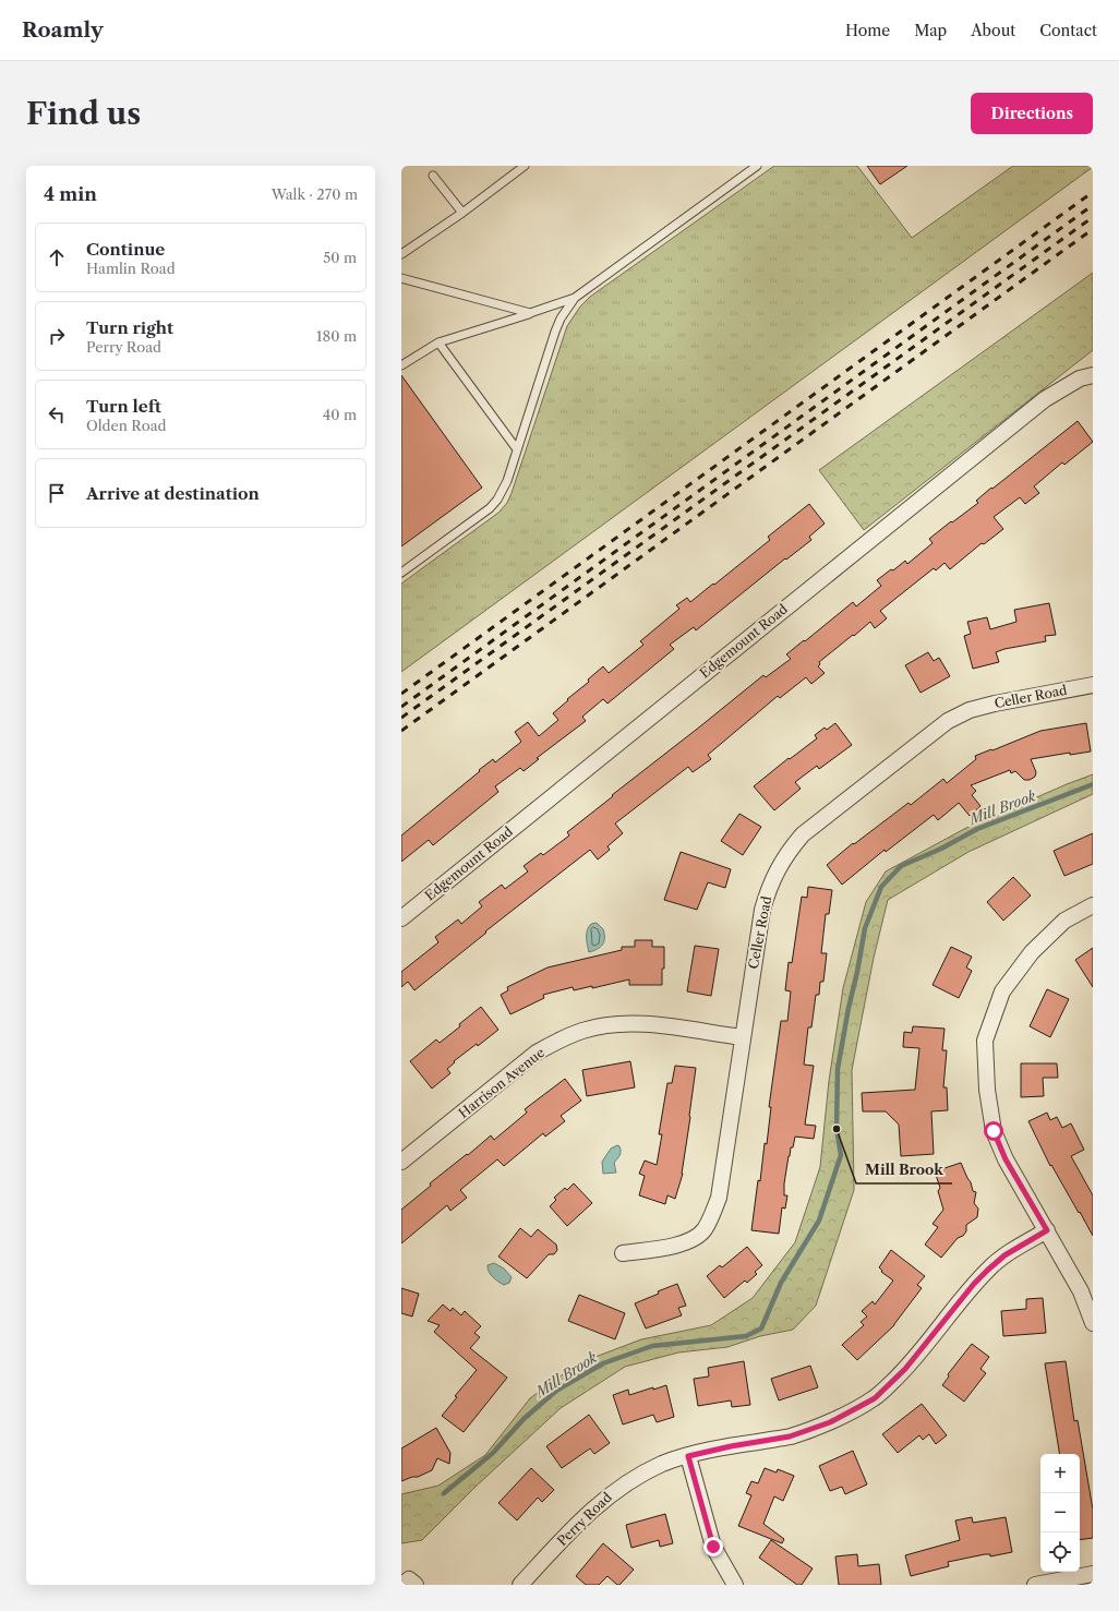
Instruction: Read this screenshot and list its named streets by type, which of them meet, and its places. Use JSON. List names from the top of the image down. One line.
{"streets":{"street":["Edgemount Road","Celler Road","Harrison Avenue","Perry Road"]},"crossings":[["Celler Road","Harrison Avenue"]],"water":["Mill Brook"],"places":["Mill Brook"],"page":{"header":"Roamly","nav":["Home","Map","About","Contact"],"buttons":"Directions","title":"Find us","heading":["4 min","Walk · 270 m"],"list":[["Continue","Hamlin Road","50 m"],["Turn right","Perry Road","180 m"],["Turn left","Olden Road","40 m"],"Arrive at destination"],"map_buttons":["+","−"]}}
